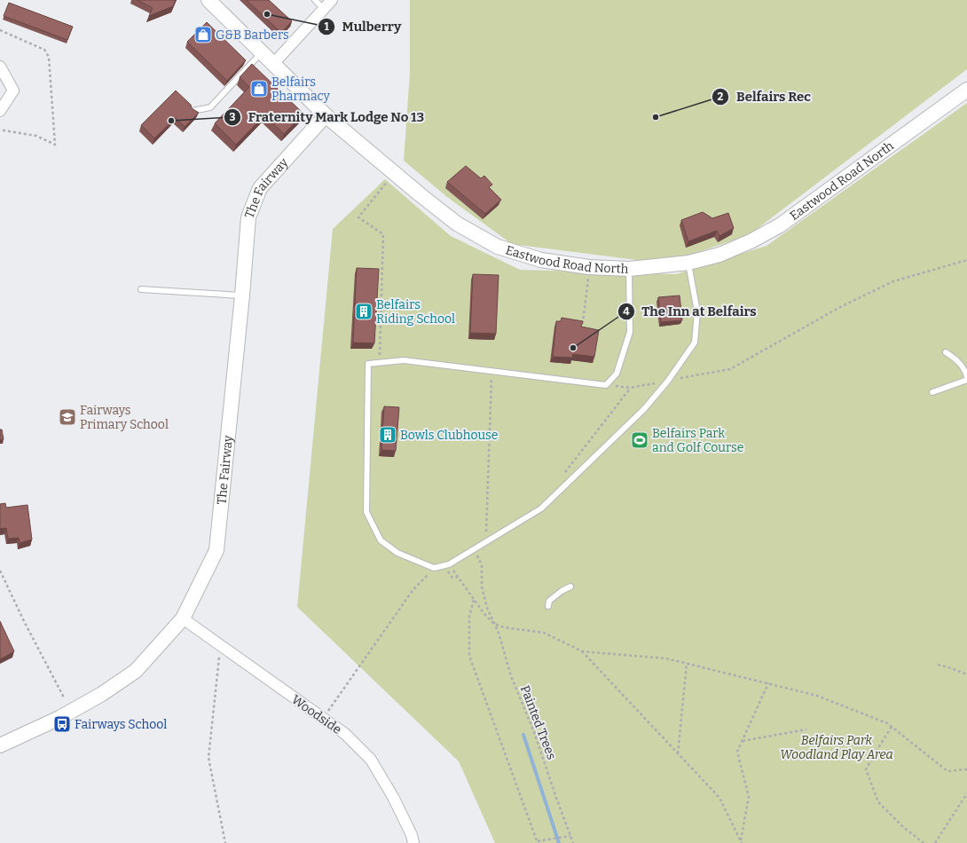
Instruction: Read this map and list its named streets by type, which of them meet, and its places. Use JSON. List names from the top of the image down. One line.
{"streets":{"street":["Eastwood Road North","The Fairway","Woodside"],"path":["Painted Trees"]},"crossings":[["Eastwood Road North","The Fairway"],["The Fairway","Woodside"]],"parks":["Belfairs Park Woodland Play Area"],"places":{"other":["Mulberry","Belfairs Rec","Fraternity Mark Lodge No 13","The Inn at Belfairs"],"shop":["G&B Barbers","Belfairs Pharmacy"],"building":["Belfairs Riding School","Bowls Clubhouse"],"school or university":["Fairways Primary School"],"sports":["Belfairs Park and Golf Course"],"bus stop":["Fairways School"]}}
